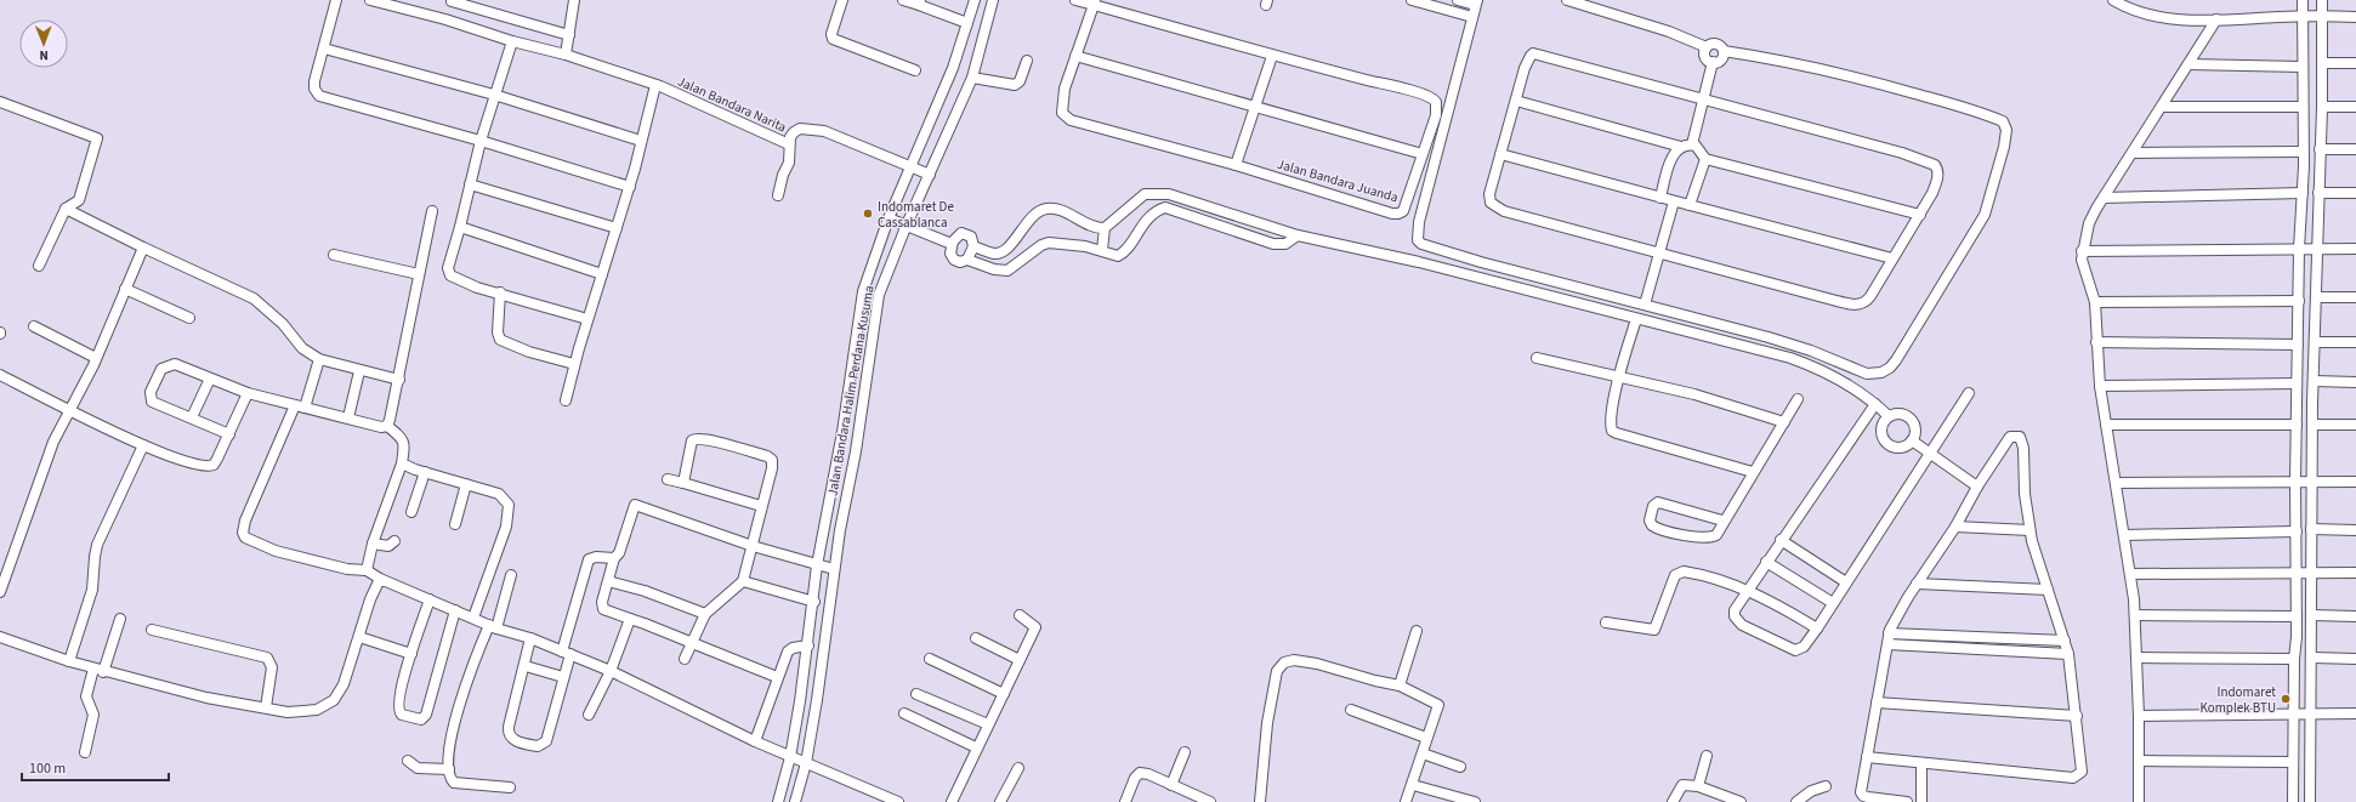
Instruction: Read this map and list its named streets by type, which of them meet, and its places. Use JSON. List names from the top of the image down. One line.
{"streets":{"street":["Jalan Bandara Narita","Jalan Bandara Juanda","Jalan Bandara Halim Perdana Kusuma"]},"crossings":[["Jalan Bandara Narita","Jalan Bandara Halim Perdana Kusuma"]],"places":["Indomaret De Cassablanca","Indomaret Komplek BTU"],"scale_bar":"100 m","north":"bottom"}
